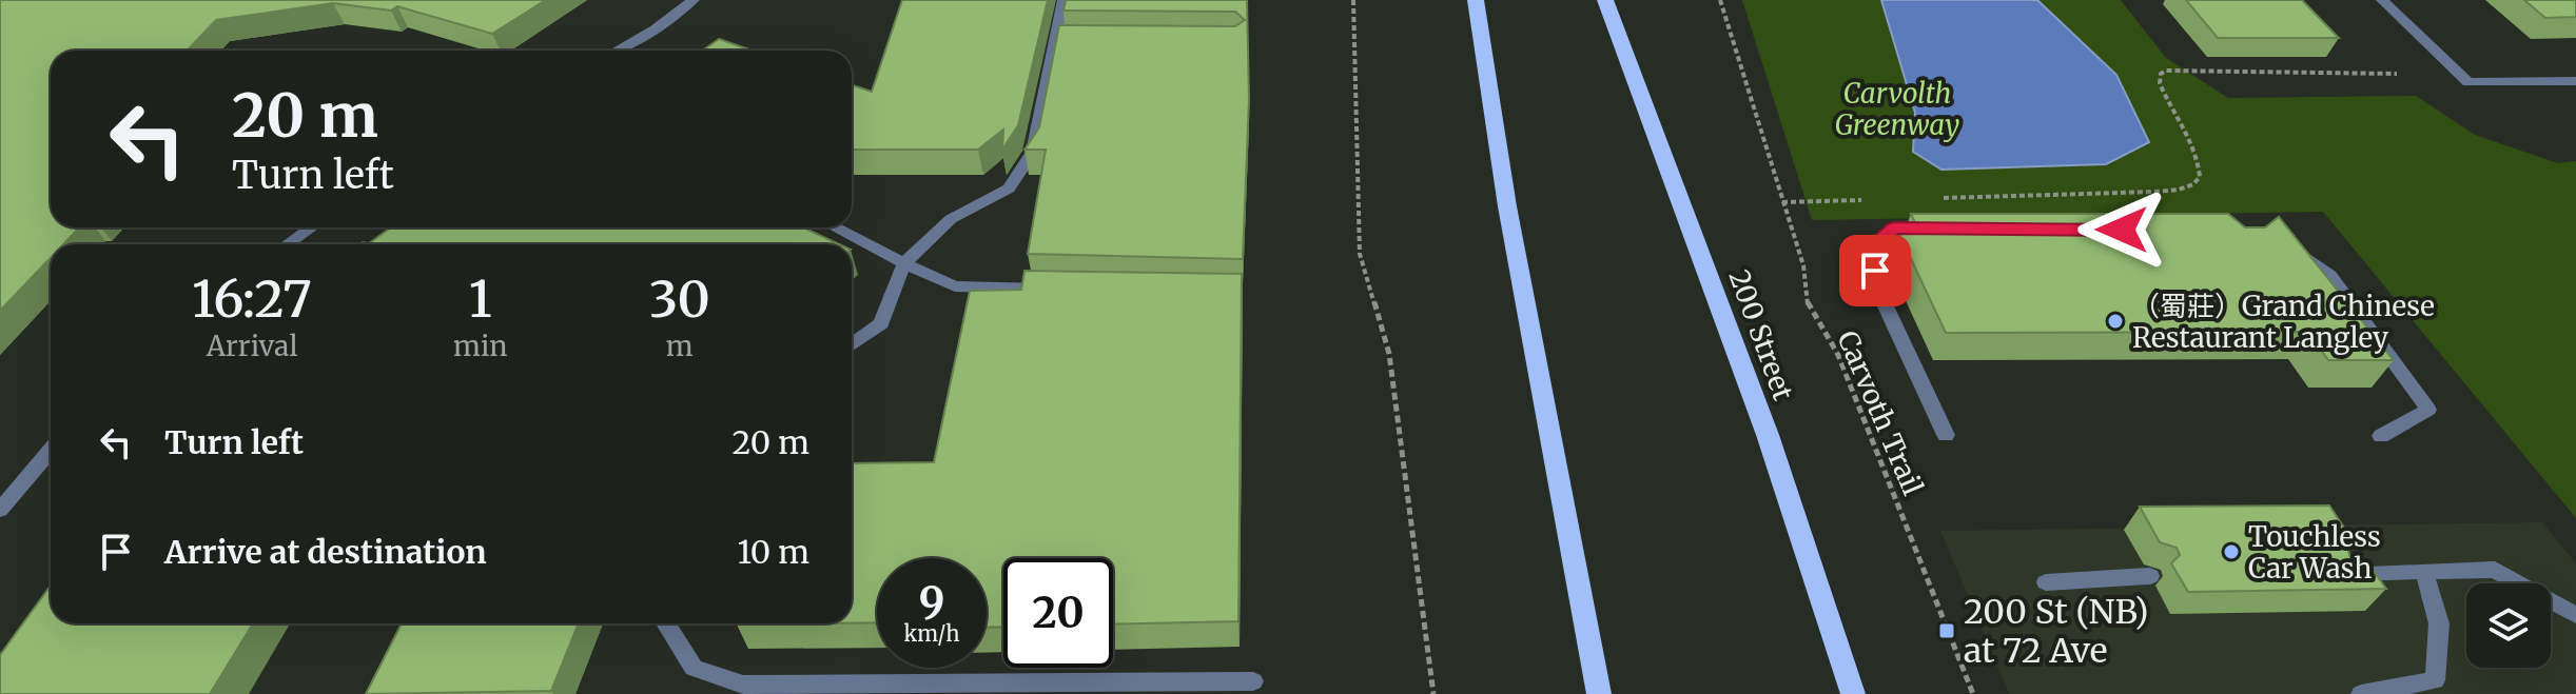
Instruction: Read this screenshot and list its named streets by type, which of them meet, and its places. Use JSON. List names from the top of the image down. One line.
{"streets":{"main road":["200 Street"],"path":["Carvoth Trail"]},"parks":["Carvolth Greenway"],"places":{"other":["（蜀莊）Grand Chinese Restaurant Langley","Touchless Car Wash"],"transit":["200 St (NB) at 72 Ave"]},"page":{"turn":["20 m","Turn left"],"eta":["16:27","Arrival","1","min","30","m"],"list":[{"name":"Turn left","value":"20 m"},{"name":"Arrive at destination","value":"10 m"}],"speed":"9 km/h","limit":"20"}}
